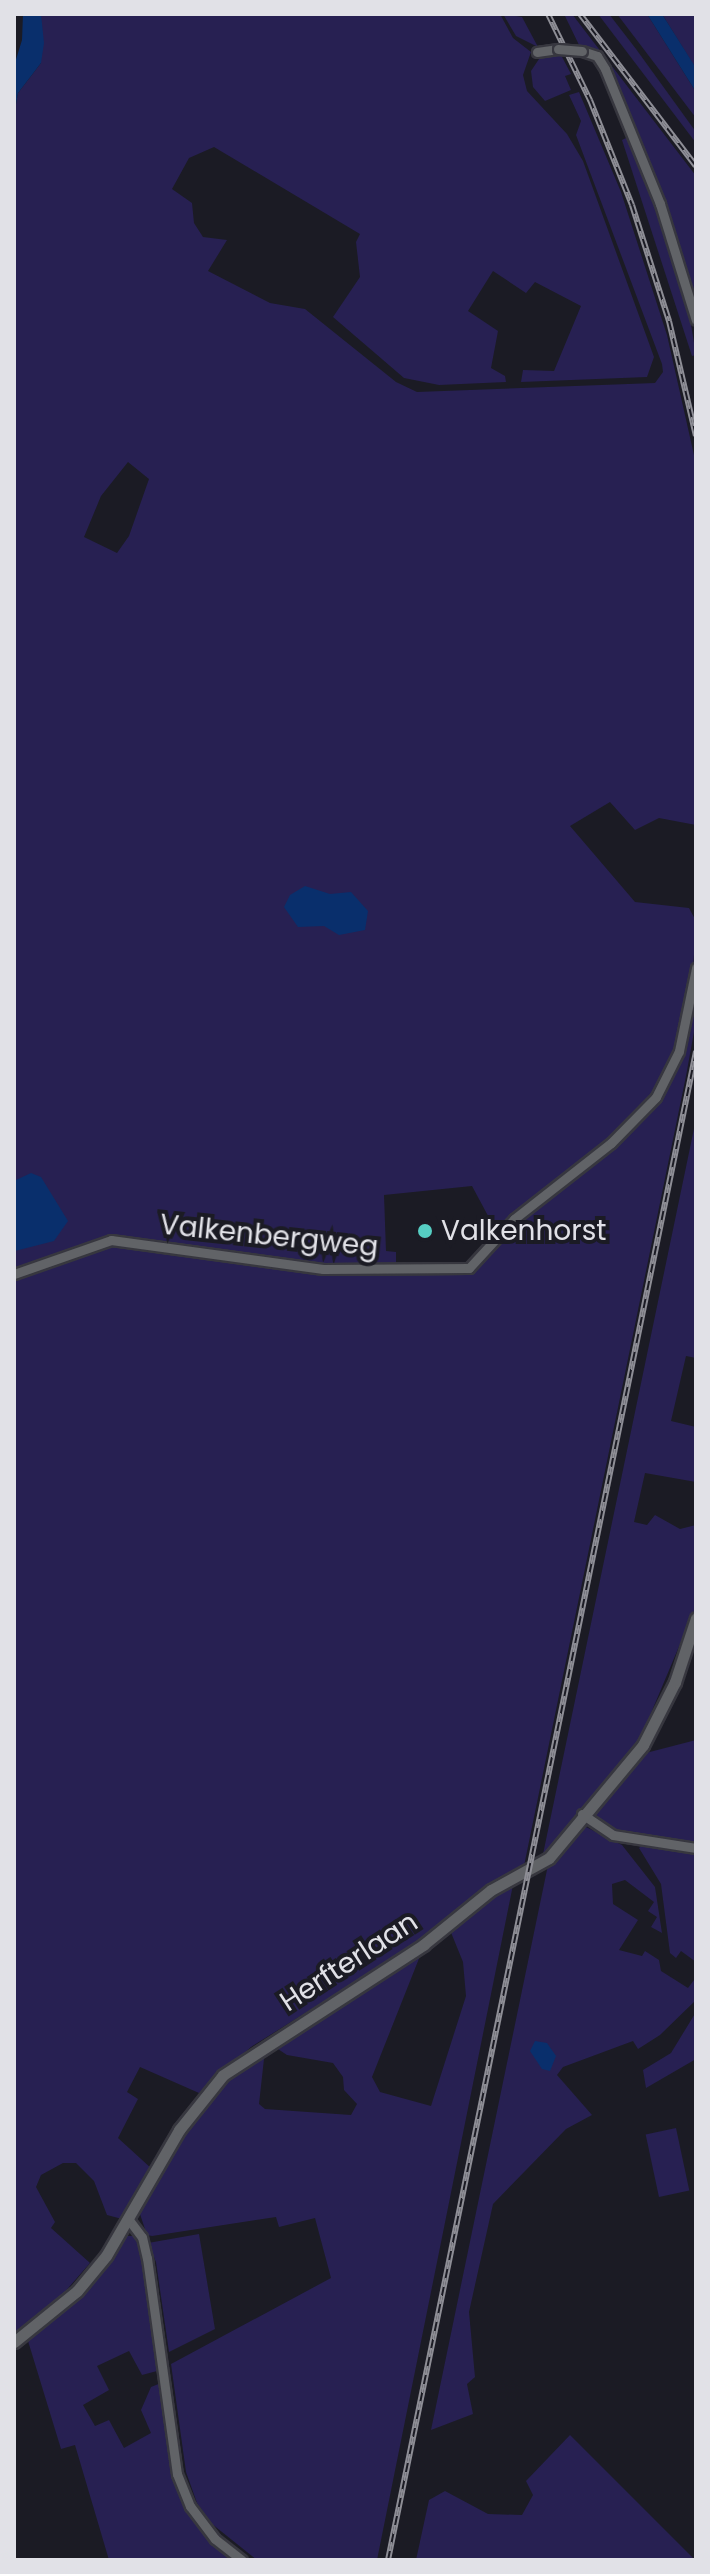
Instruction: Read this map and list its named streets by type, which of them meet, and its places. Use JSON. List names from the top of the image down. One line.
{"streets":{"street":["Valkenbergweg","Herfterlaan"]},"places":["Valkenhorst"]}
